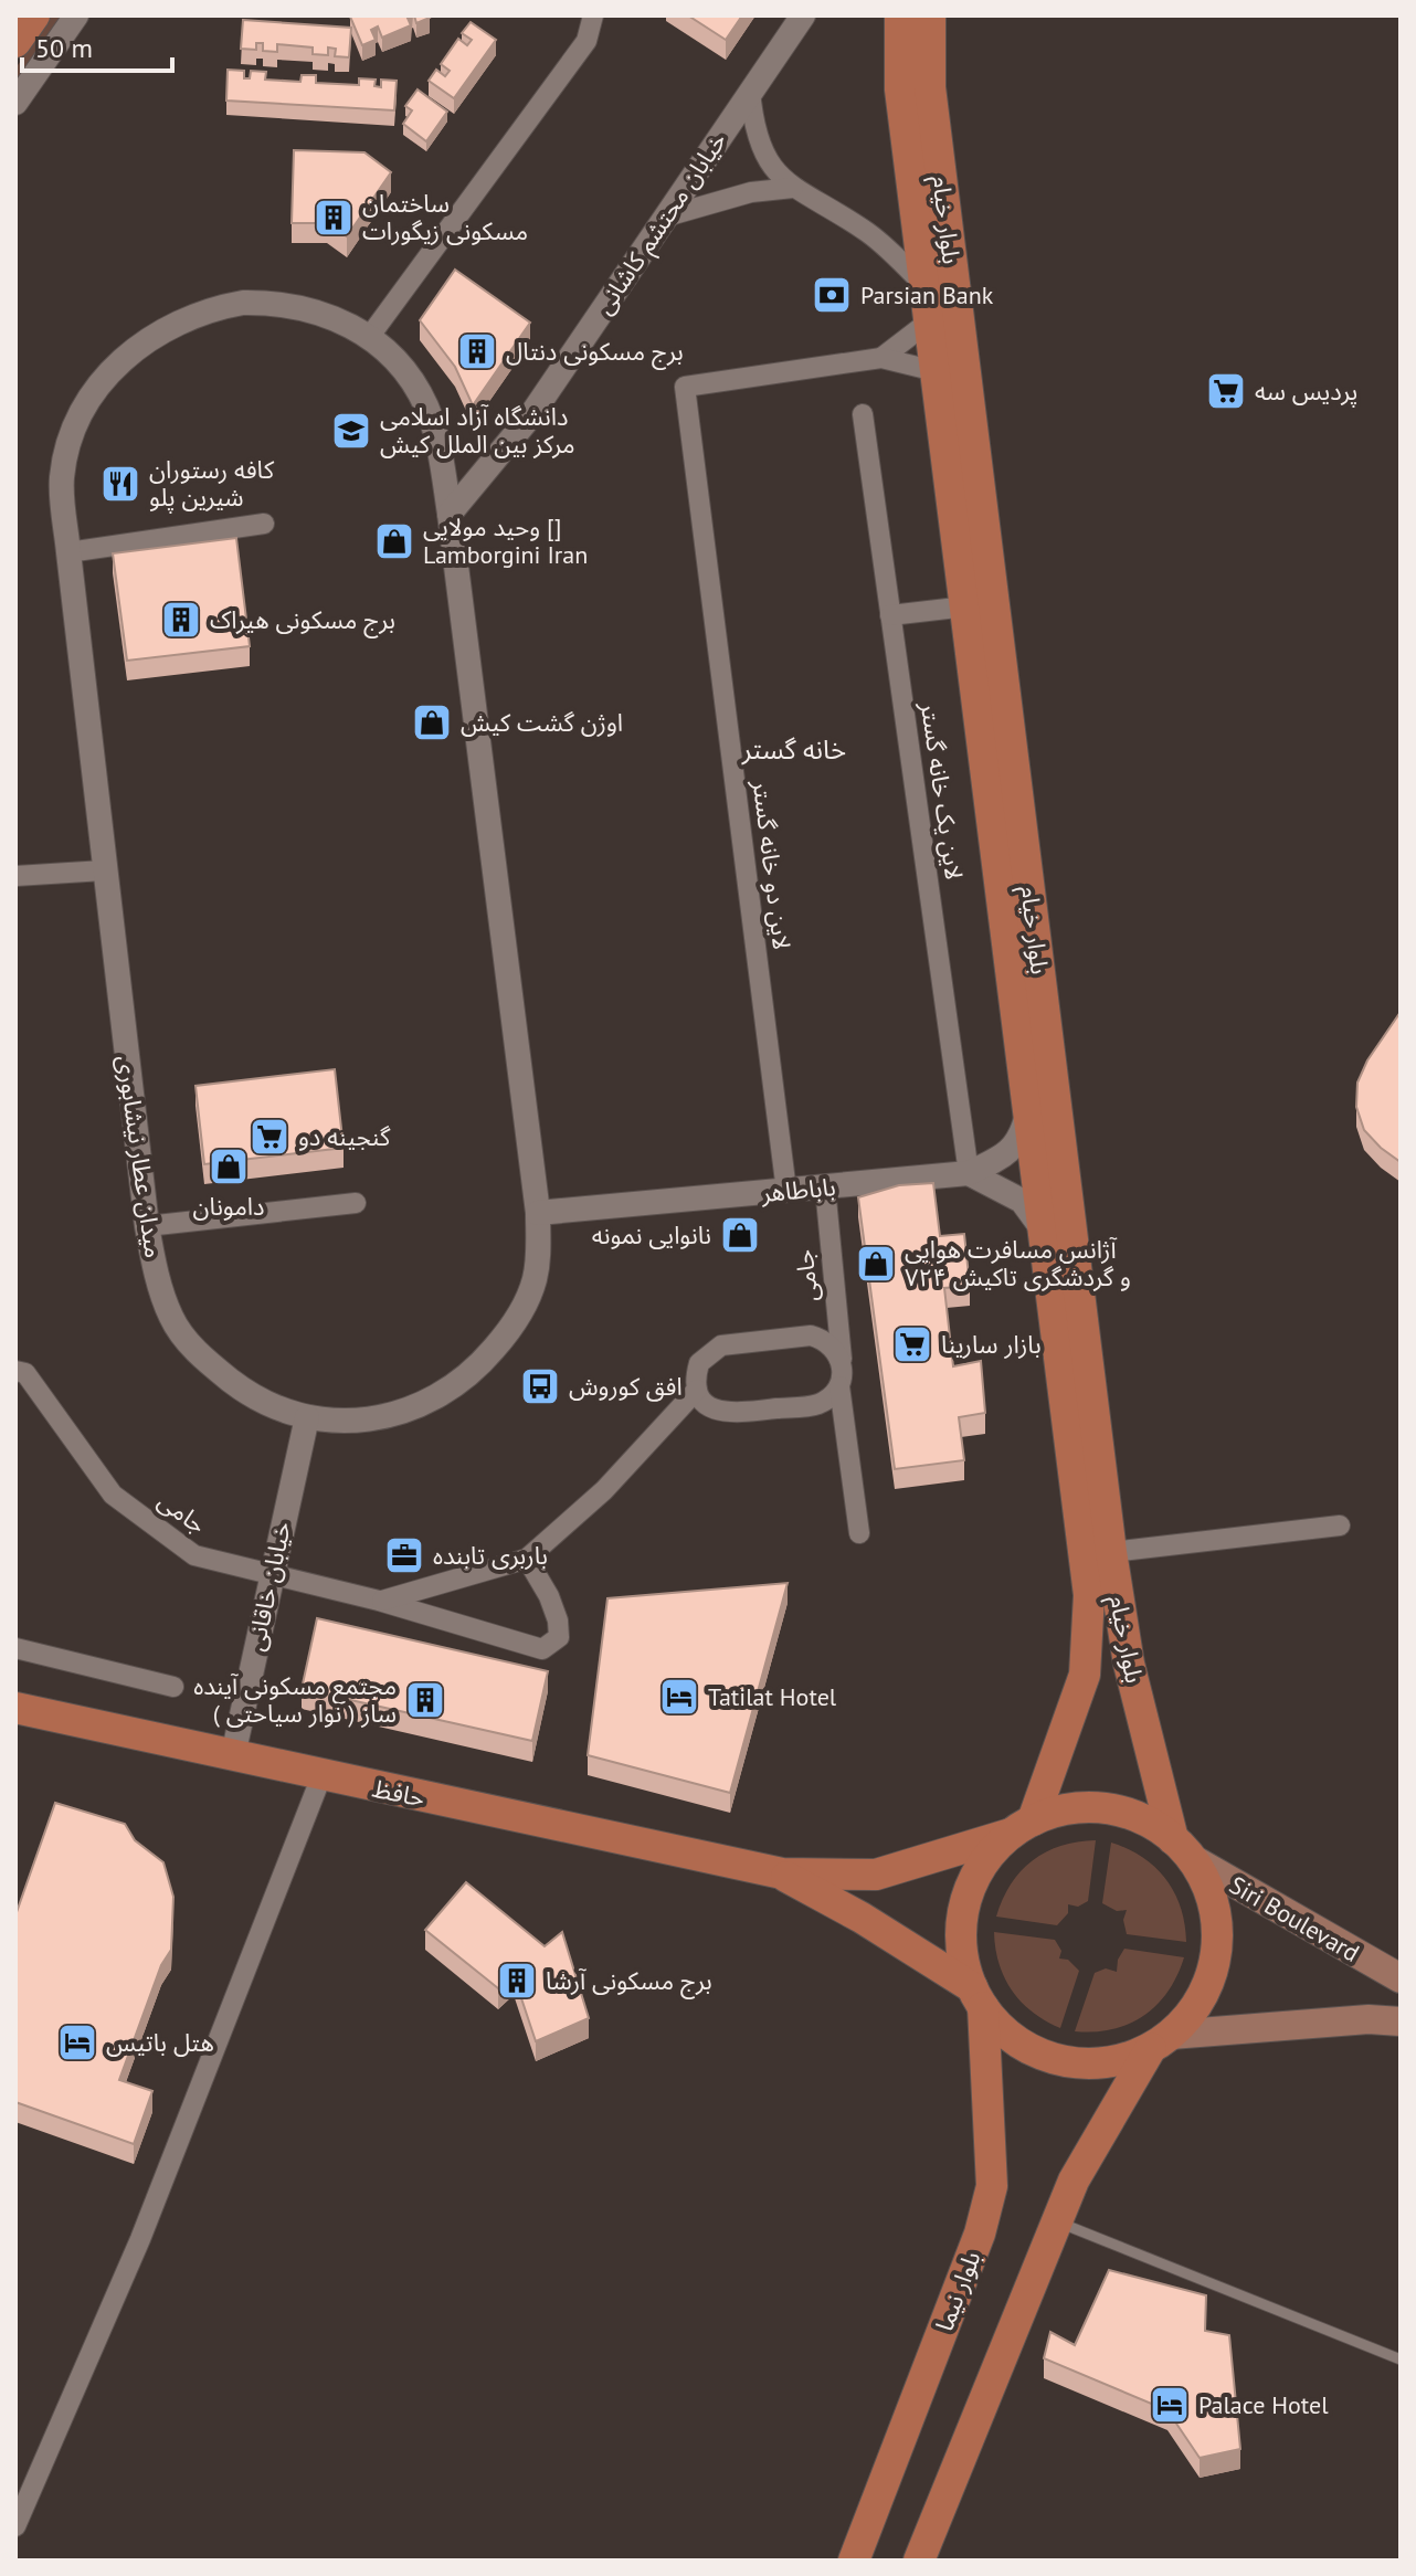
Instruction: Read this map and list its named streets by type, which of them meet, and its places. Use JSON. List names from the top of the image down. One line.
{"streets":{"main road":["بلوار خیام","حافظ","Siri Boulevard","بلوار نیما"],"street":["خیابان محتشم کاشانی","لاین یک خانه گستر","لاین دو خانه گستر","میدان عطار نیشابوری","باباطاهر","جامی","خیابان خاقانی"]},"crossings":[["بلوار خیام","باباطاهر"],["بلوار خیام","Siri Boulevard"],["بلوار خیام","بلوار نیما"],["خیابان محتشم کاشانی","میدان عطار نیشابوری"],["لاین یک خانه گستر","باباطاهر"],["لاین دو خانه گستر","باباطاهر"],["میدان عطار نیشابوری","باباطاهر"],["میدان عطار نیشابوری","خیابان خاقانی"],["باباطاهر","جامی"],["جامی","خیابان خاقانی"],["خیابان خاقانی","حافظ"],["Siri Boulevard","بلوار نیما"]],"districts":["خانه گستر"],"places":{"building":["ساختمان مسکونی زیگورات","برج مسکونی دنتال","برج مسکونی هیراک","مجتمع مسکونی آینده ساز ( نوار سیاحتی )","برج مسکونی آرشا"],"bank":["Parsian Bank"],"supermarket":["پردیس سه","گنجینه دو","بازار سارینا"],"school or university":["دانشگاه آزاد اسلامی مرکز بین الملل کیش"],"restaurant":["کافه رستوران شیرین پلو"],"shop":["وحید مولایی [] Lamborgini Iran","اوژن گشت كيش","دامونان","نانوایی نمونه","آژانس مسافرت هوایی و گردشگری تاکیش ۷۲۴"],"bus stop":["افق کوروش"],"office":["باربری تابنده"],"hotel":["Tatilat Hotel","هتل باتیس","Palace Hotel"]},"scale_bar":"50 m"}
